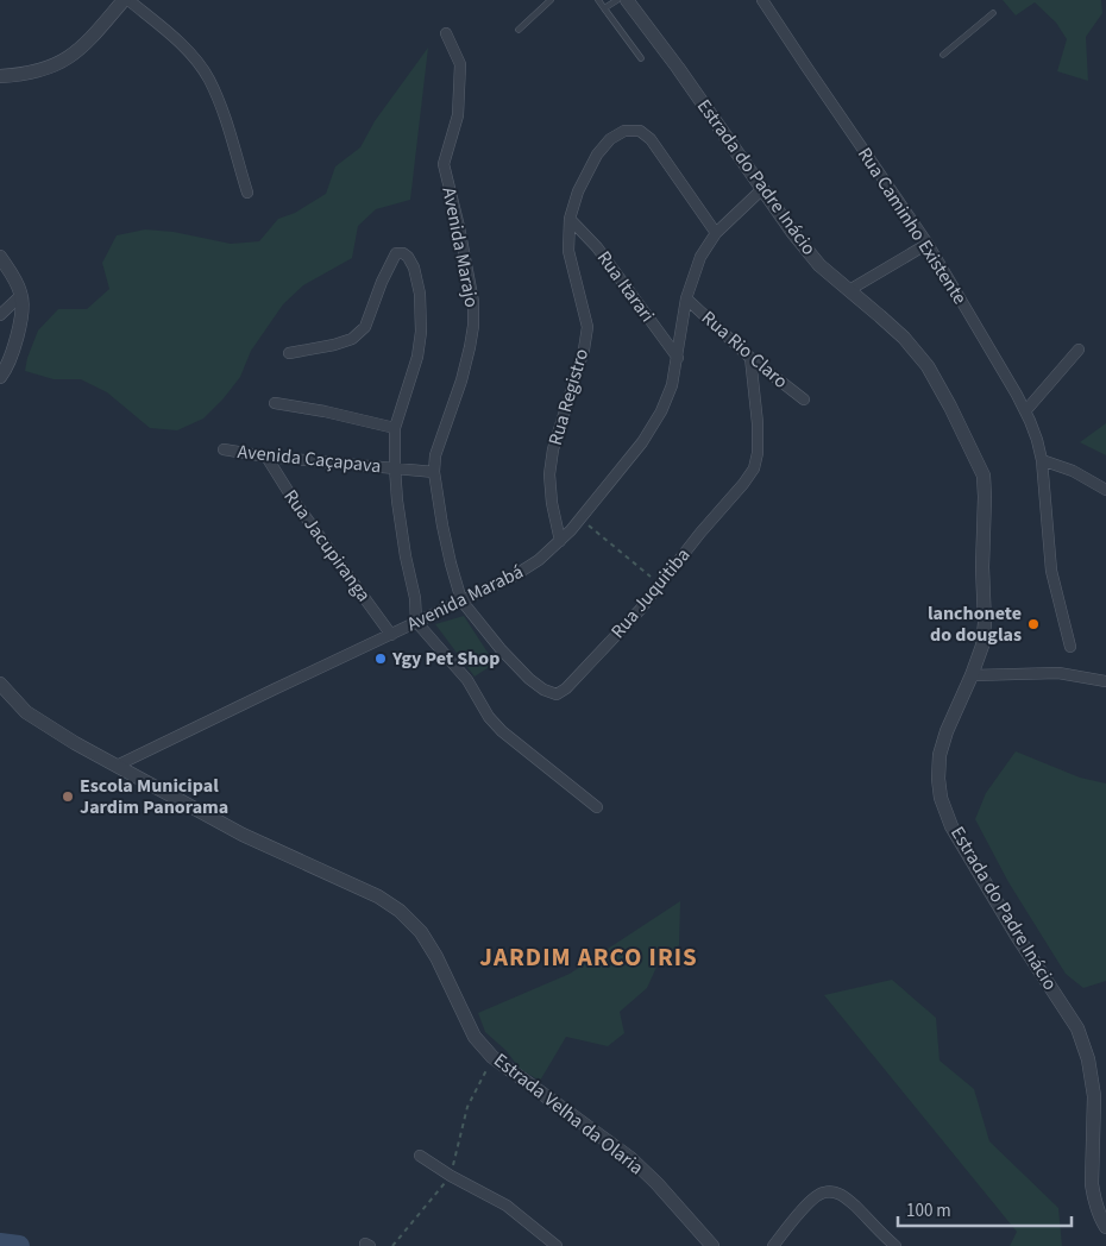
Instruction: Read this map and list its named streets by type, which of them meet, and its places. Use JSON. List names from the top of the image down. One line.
{"streets":{"street":["Estrada do Padre Inácio","Rua Caminho Existente","Avenida Marajo","Rua Itarari","Rua Rio Claro","Rua Registro","Avenida Caçapava","Rua Jacupiranga","Rua Juquitiba","Avenida Marabá","Estrada Velha da Olaria"]},"crossings":[["Estrada do Padre Inácio","Avenida Marabá"],["Avenida Marajo","Avenida Caçapava"],["Avenida Marajo","Rua Juquitiba"],["Avenida Marajo","Avenida Marabá"],["Rua Itarari","Rua Registro"],["Rua Itarari","Avenida Marabá"],["Rua Rio Claro","Rua Juquitiba"],["Rua Rio Claro","Avenida Marabá"],["Rua Registro","Avenida Marabá"],["Avenida Caçapava","Rua Jacupiranga"],["Rua Jacupiranga","Avenida Marabá"],["Rua Juquitiba","Avenida Marabá"],["Avenida Marabá","Estrada Velha da Olaria"]],"districts":["JARDIM ARCO IRIS"],"places":["lanchonete do douglas","Ygy Pet Shop","Escola Municipal Jardim Panorama"],"scale_bar":"100 m"}
